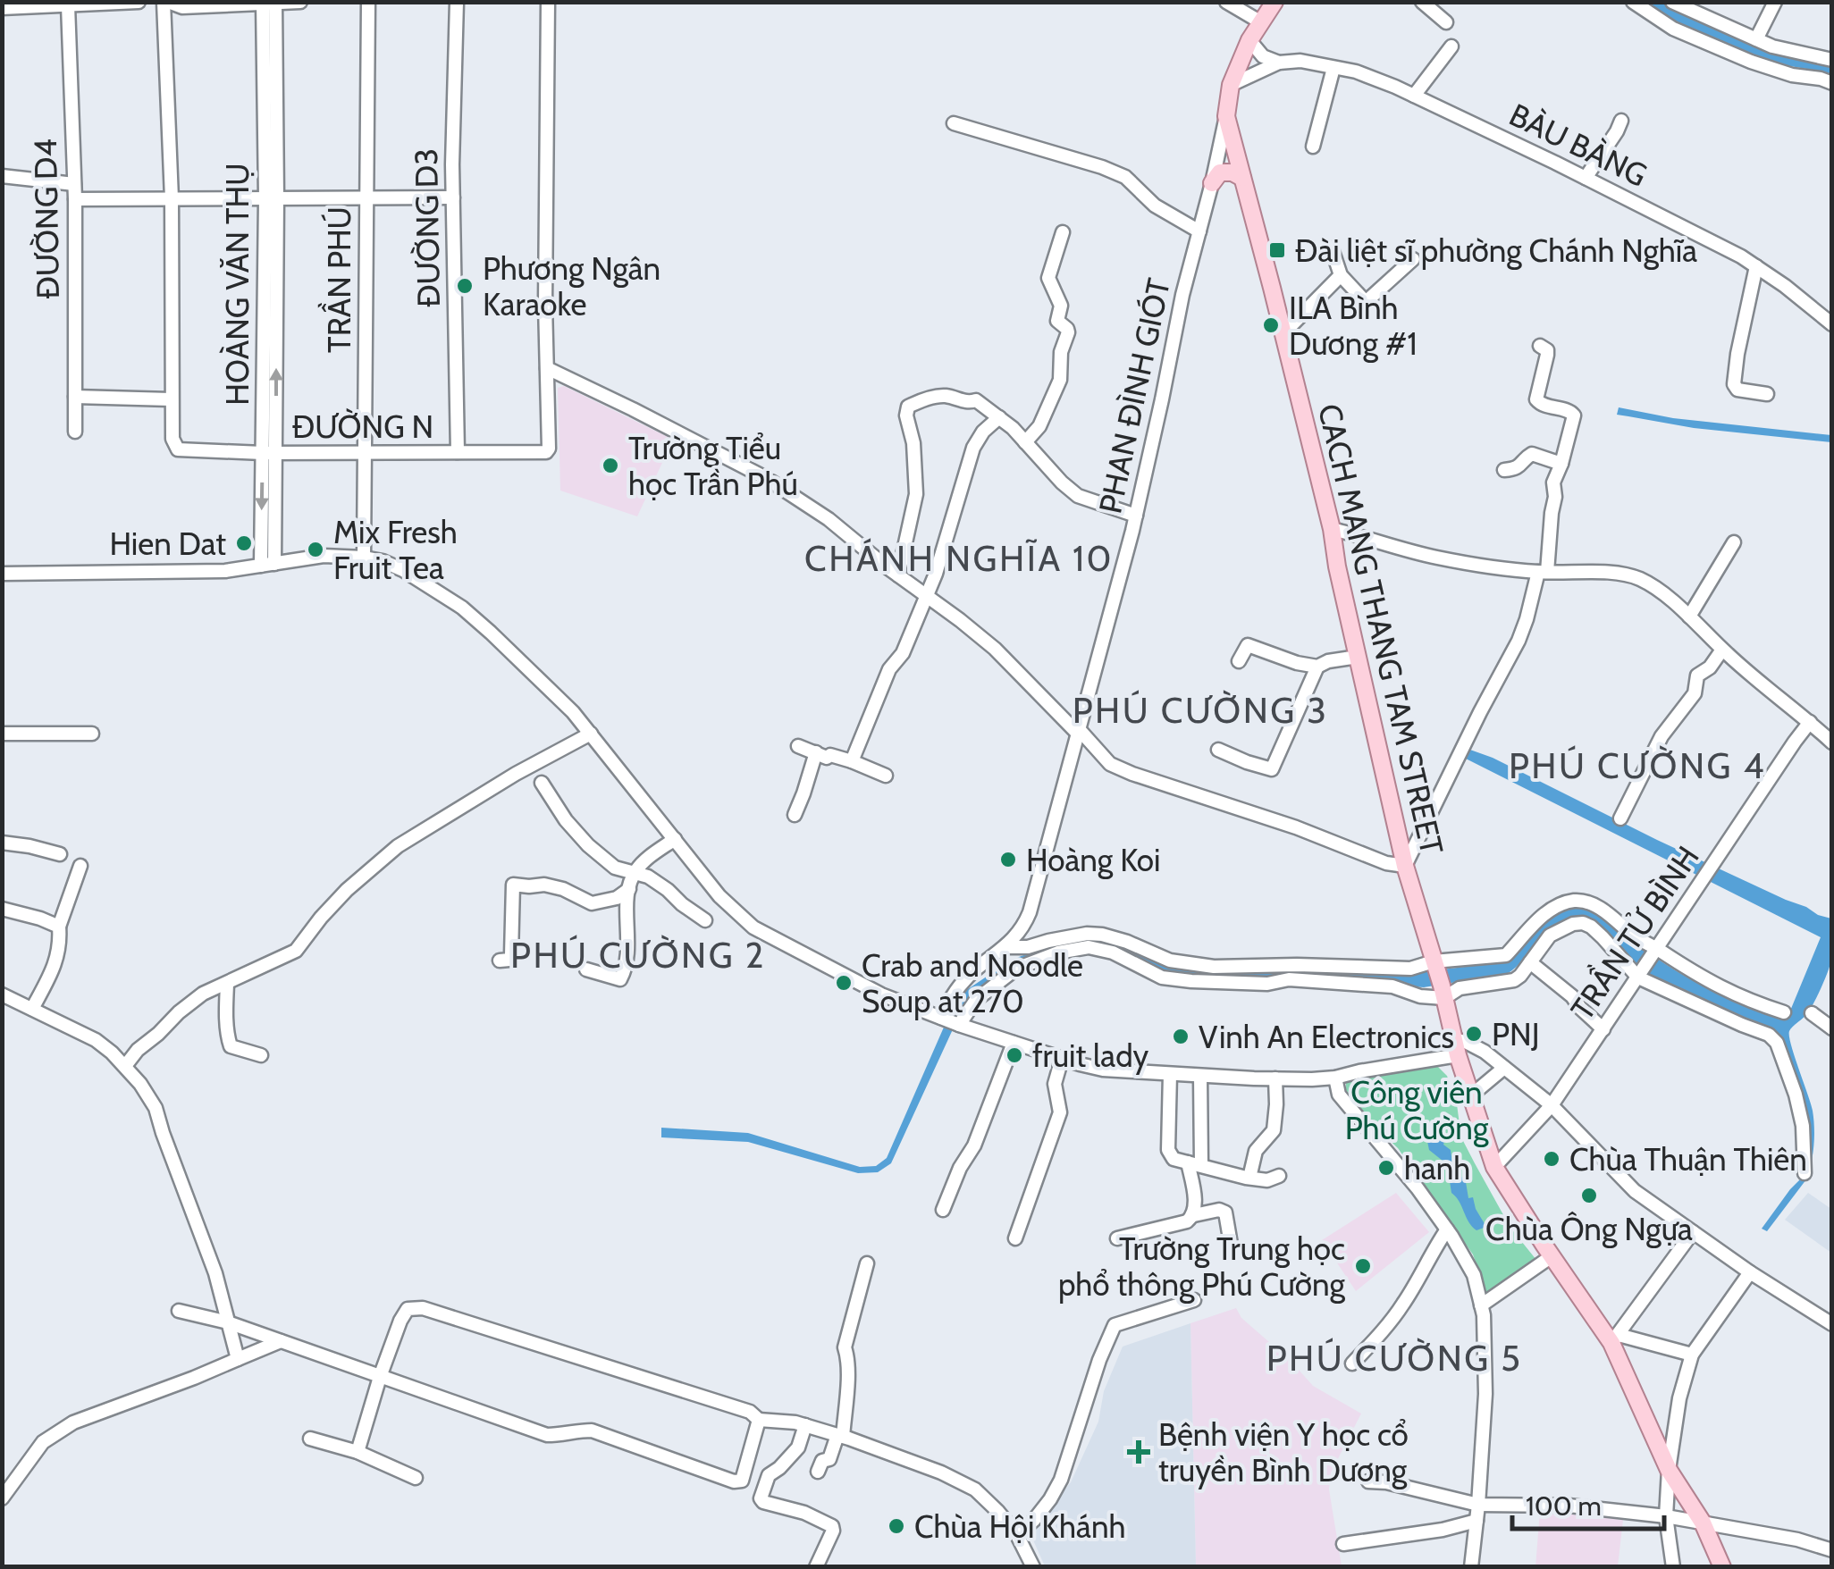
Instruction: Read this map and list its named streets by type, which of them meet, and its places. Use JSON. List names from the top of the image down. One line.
{"streets":{"main road":["CACH MANG THANG TAM STREET"],"street":["BÀU BÀNG","ĐƯỜNG D4","ĐƯỜNG D3","TRẦN PHÚ","HOÀNG VĂN THỤ","PHAN ĐÌNH GIÓT","ĐƯỜNG N","TRẦN TỬ BÌNH"]},"crossings":[["ĐƯỜNG D3","ĐƯỜNG N"],["TRẦN PHÚ","ĐƯỜNG N"],["HOÀNG VĂN THỤ","ĐƯỜNG N"],["PHAN ĐÌNH GIÓT","CACH MANG THANG TAM STREET"]],"districts":["CHÁNH NGHĨA 10","PHÚ CƯỜNG 3","PHÚ CƯỜNG 4","PHÚ CƯỜNG 2","PHÚ CƯỜNG 5"],"parks":["Công viên Phú Cường"],"places":{"transit":["Đài liệt sĩ phường Chánh Nghĩa"],"other":["Phương Ngân Karaoke","ILA Bình Dương #1","Trường Tiểu học Trần Phú","Hien Dat","Mix Fresh Fruit Tea","Hoàng Koi","Crab and Noodle Soup at 270","PNJ","Vinh An Electronics","fruit lady","Chùa Thuận Thiên","hanh","Chùa Ông Ngựa","Trường Trung học phổ thông Phú Cường","Chùa Hội Khánh"],"health":["Bệnh viện Y học cổ truyền Bình Dương"]},"scale_bar":"100 m"}
